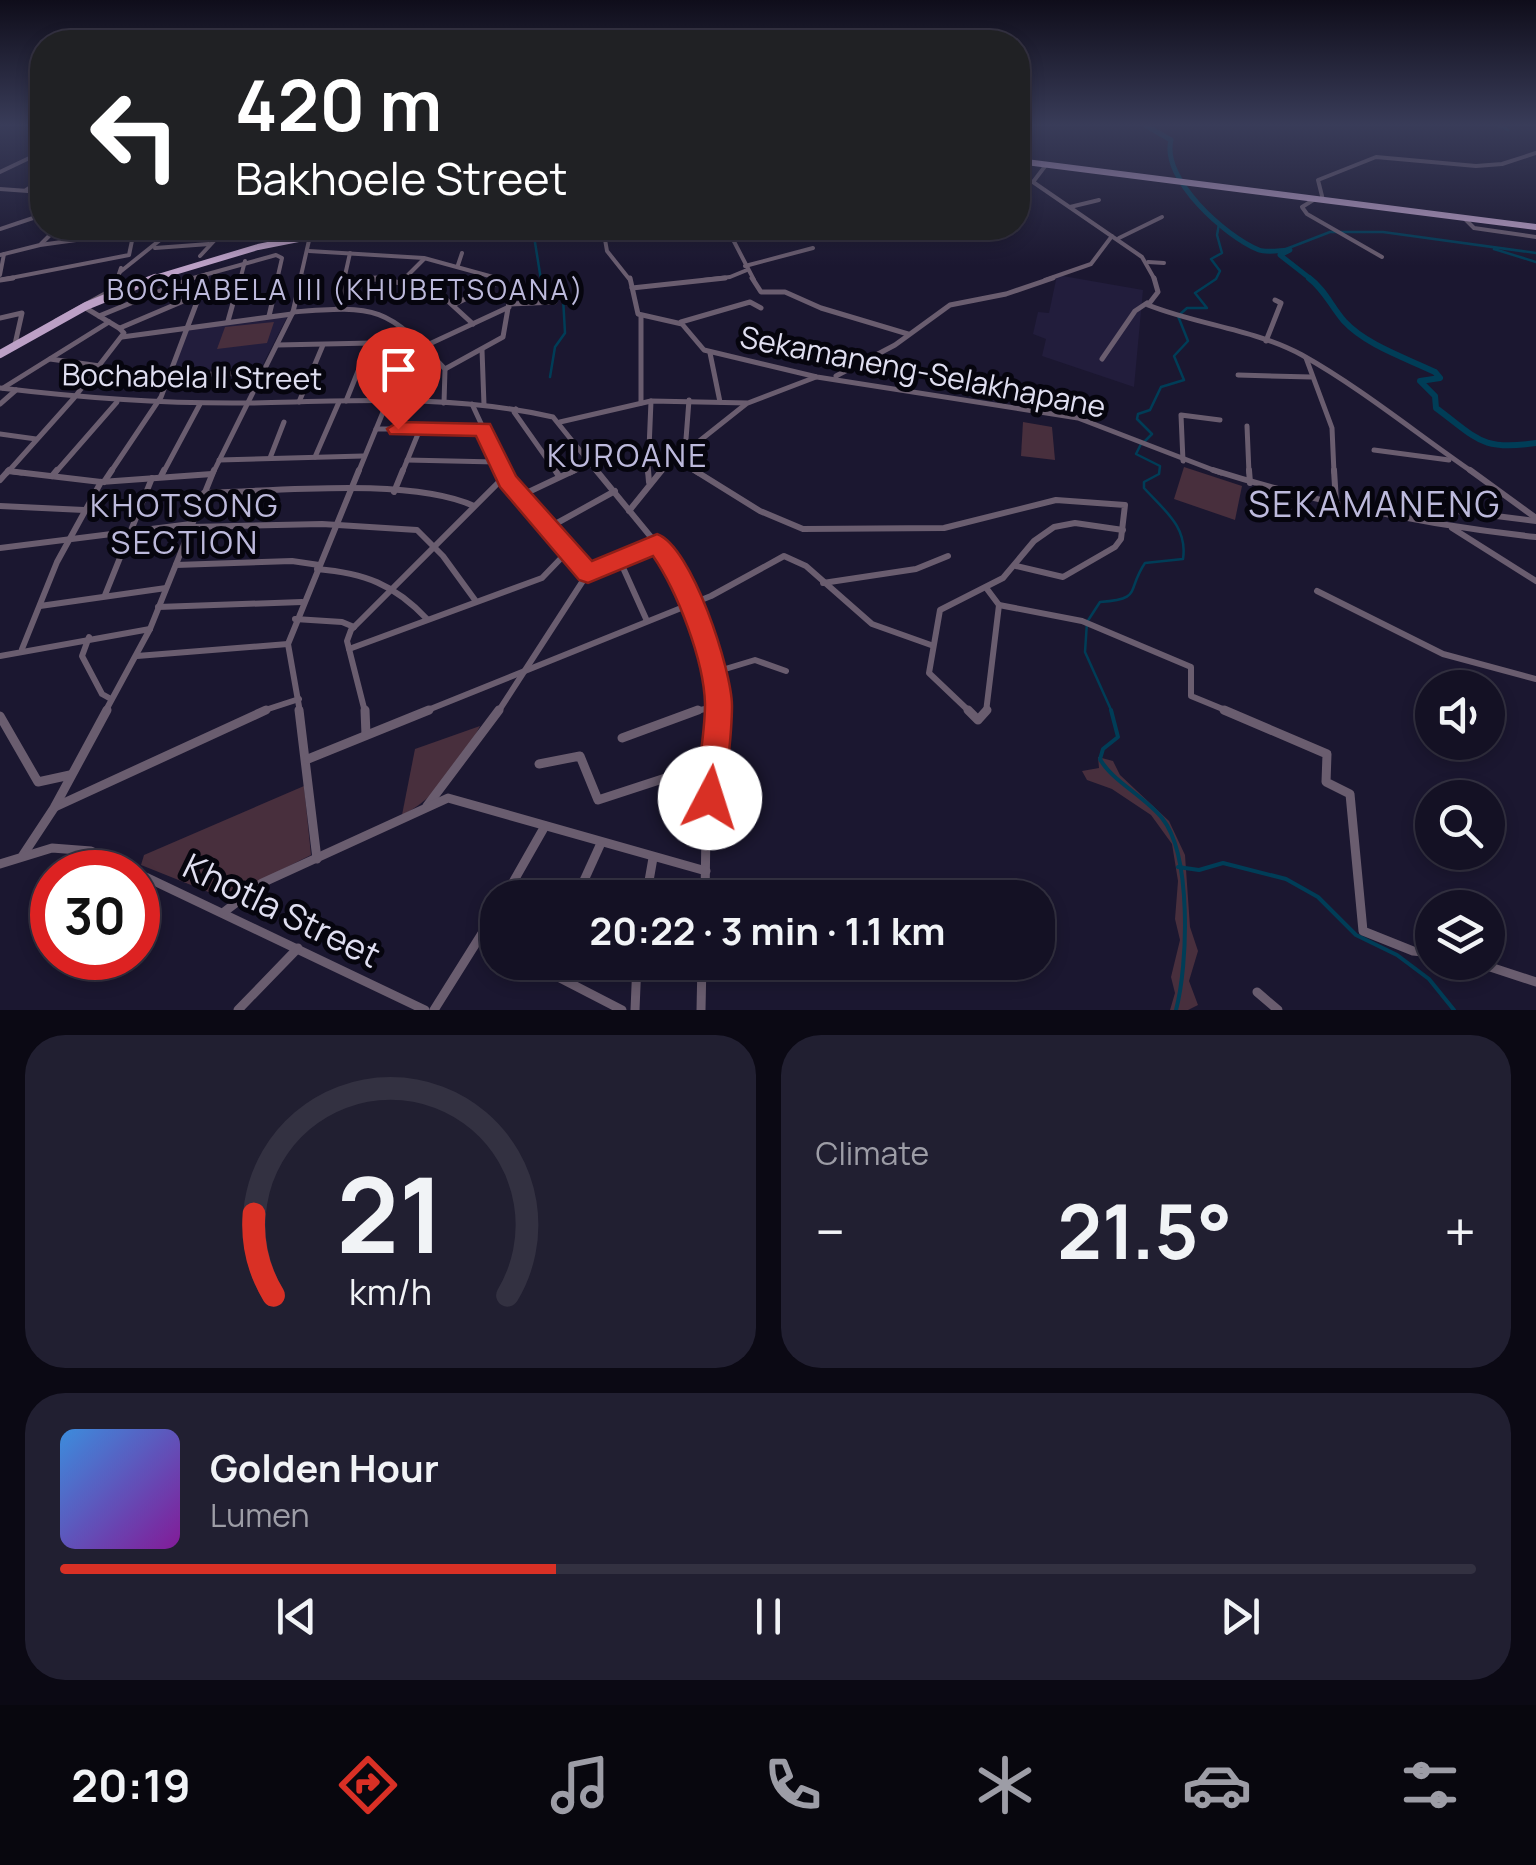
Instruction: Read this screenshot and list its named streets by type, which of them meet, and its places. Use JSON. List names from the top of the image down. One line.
{"streets":{"street":["Sekamaneng-Selakhapane","Bochabela II Street","Khotla Street"]},"districts":["BOCHABELA III (KHUBETSOANA)","KUROANE","SEKAMANENG","KHOTSONG SECTION"],"page":{"turn":["420 m","Bakhoele Street"],"limit":"30","trip":"20:22 · 3 min · 1.1 km","tile":"Climate","heat":["−","21.5°","+"],"song":["Golden Hour","Lumen"],"tabs":"20:19","gauge":["21","km/h"]}}
